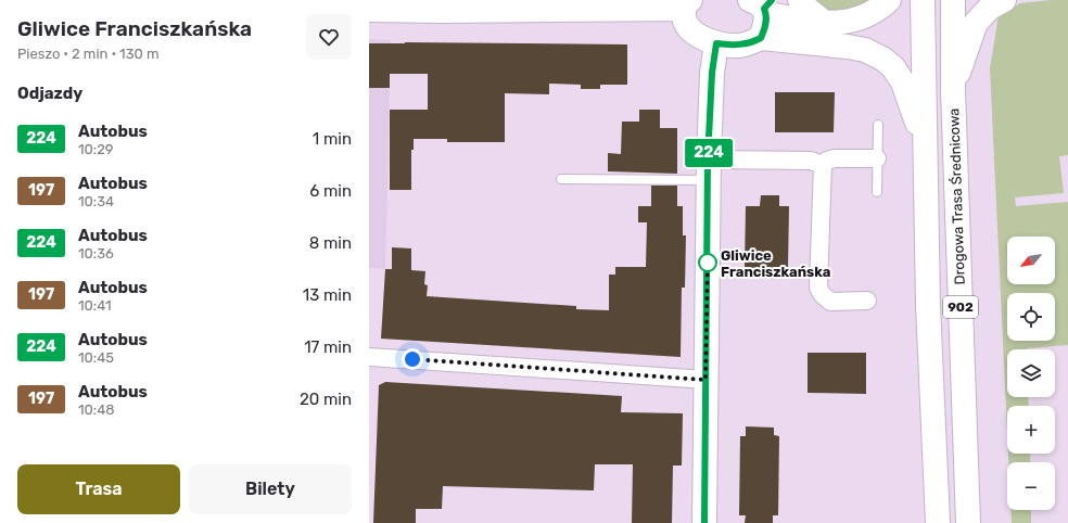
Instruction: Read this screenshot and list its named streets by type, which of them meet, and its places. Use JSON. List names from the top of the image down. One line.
{"streets":{"main road":["Drogowa Trasa Średnicowa","902"]},"places":["Gliwice Franciszkańska"],"lines":["bus line 224"],"north":"bottom left","page":{"heading":[["Gliwice Franciszkańska","Pieszo · 2 min · 130 m"],"Odjazdy"],"on_map":"224","list":[{"mark":"224","name":"Autobus","note":"10:29","value":"1 min"},{"mark":"197","name":"Autobus","note":"10:34","value":"6 min"},{"mark":"224","name":"Autobus","note":"10:36","value":"8 min"},{"mark":"197","name":"Autobus","note":"10:41","value":"13 min"},{"mark":"224","name":"Autobus","note":"10:45","value":"17 min"},{"mark":"197","name":"Autobus","note":"10:48","value":"20 min"}],"map_buttons":["+","−"],"buttons":["Trasa","Bilety"]}}
